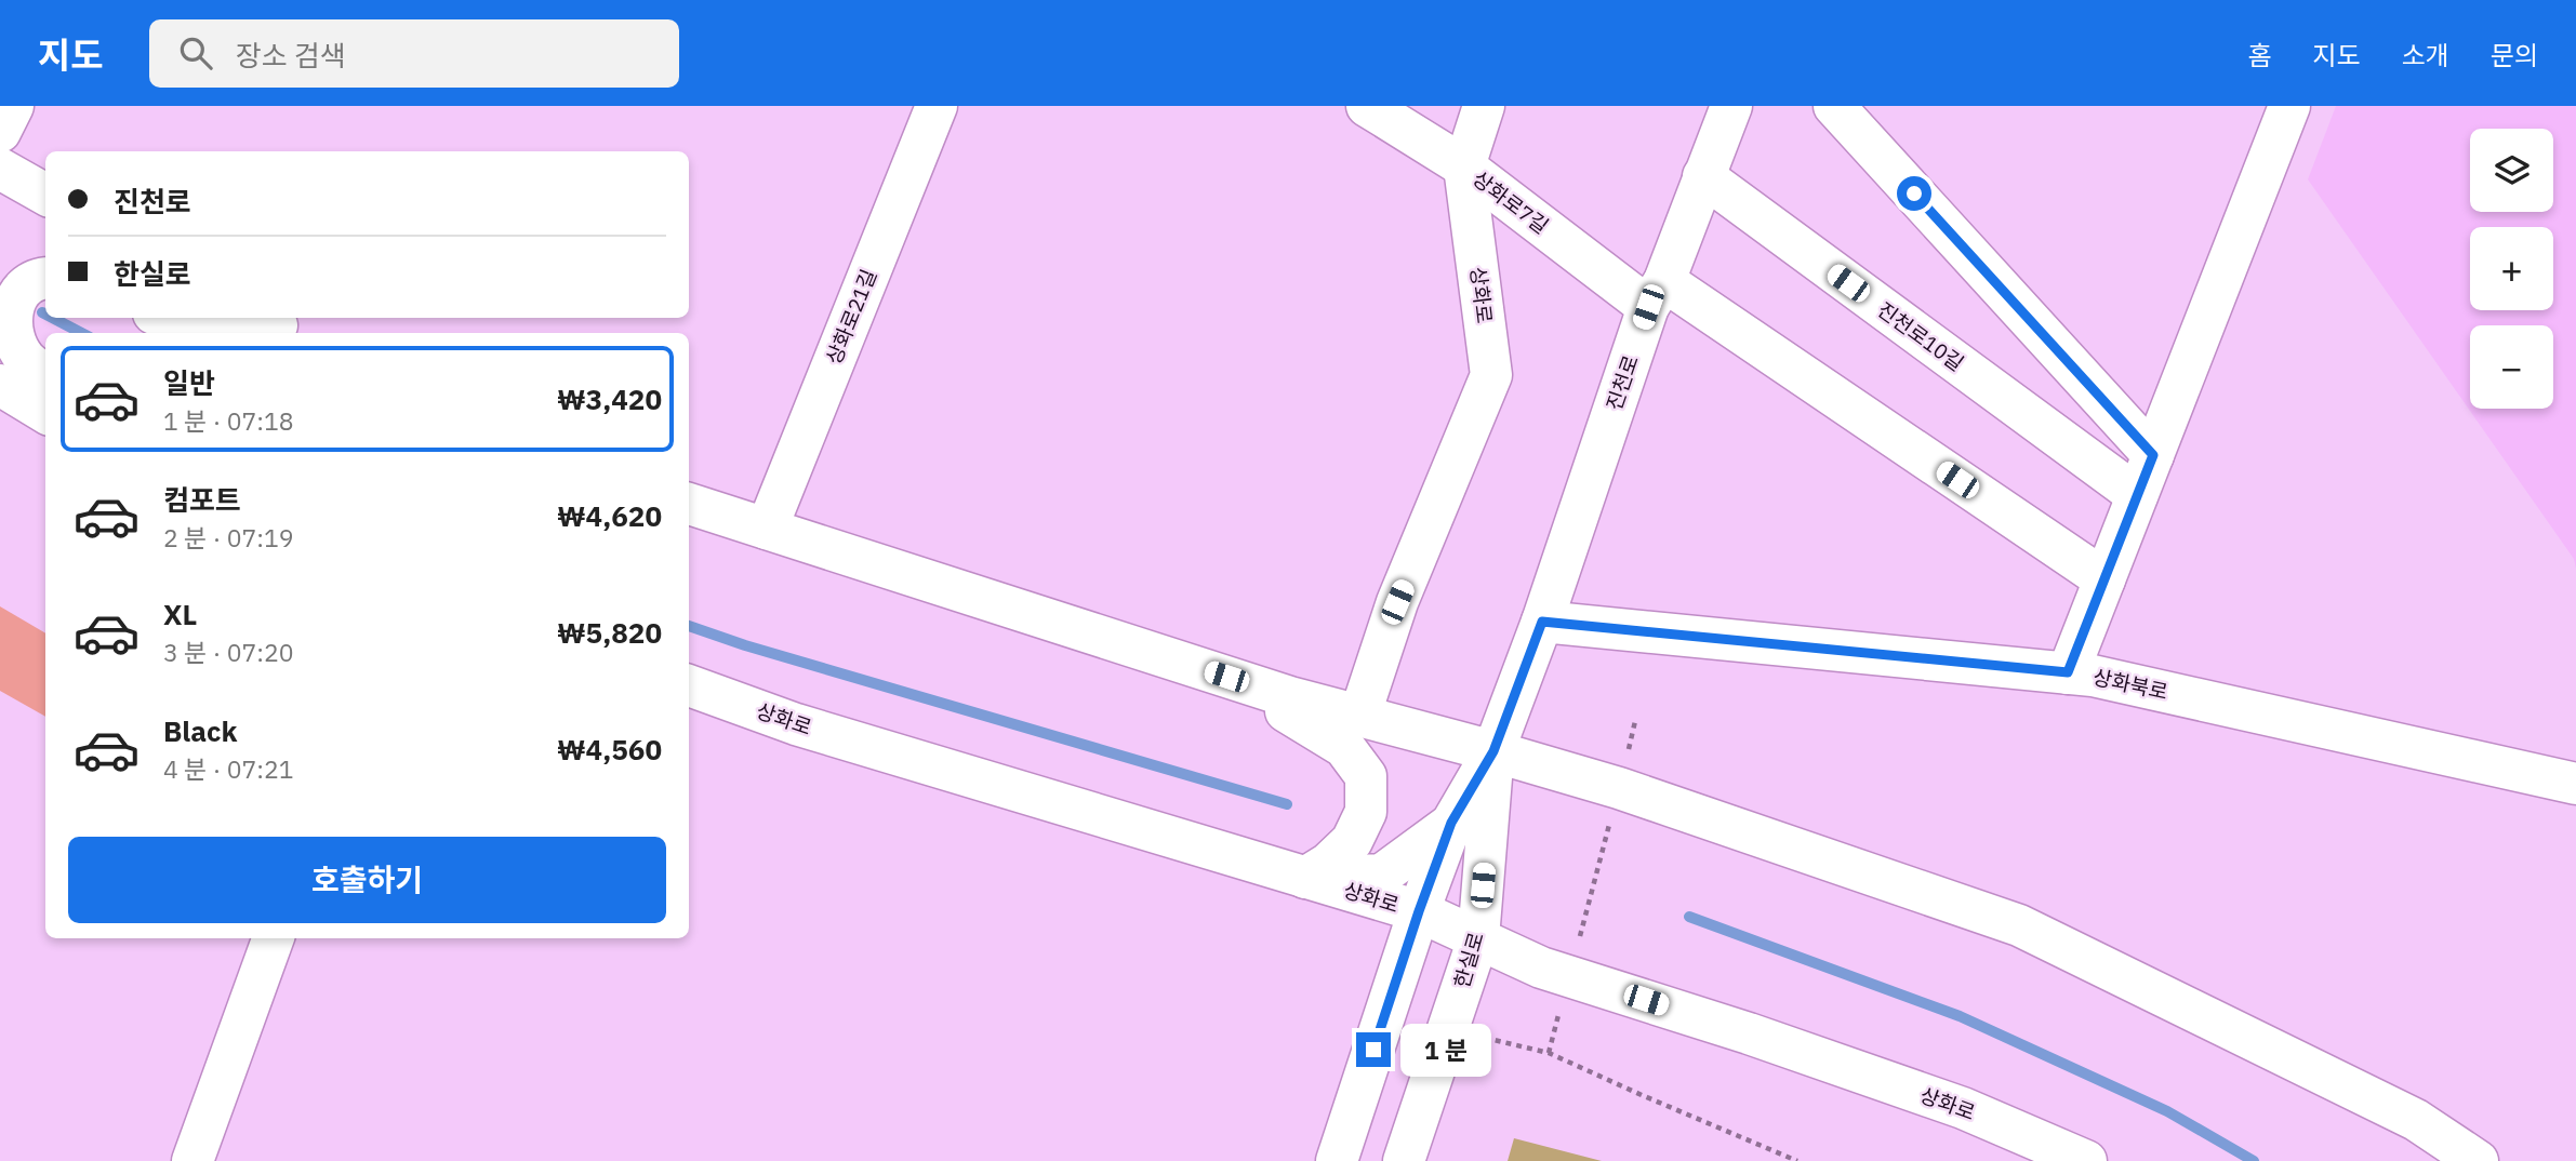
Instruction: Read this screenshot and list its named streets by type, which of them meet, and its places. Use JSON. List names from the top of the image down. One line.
{"streets":{"main road":["상화로7길","상화로","상화로21길","진천로10길","진천로","상화북로","한실로"]},"crossings":[["상화로7길","상화로"],["상화로7길","진천로"],["상화로","한실로"],["진천로10길","진천로"],["진천로","상화북로"],["진천로","한실로"]],"page":{"header":"지도","search":"장소 검색","nav":["홈","지도","소개","문의"],"map_buttons":["+","−"],"banner":["진천로","한실로"],"list":[{"name":"일반","note":"1 분 · 07:18","value":"₩3,420"},{"name":"컴포트","note":"2 분 · 07:19","value":"₩4,620"},{"name":"XL","note":"3 분 · 07:20","value":"₩5,820"},{"name":"Black","note":"4 분 · 07:21","value":"₩4,560"}],"buttons":"호출하기","bubble":"1 분"}}
